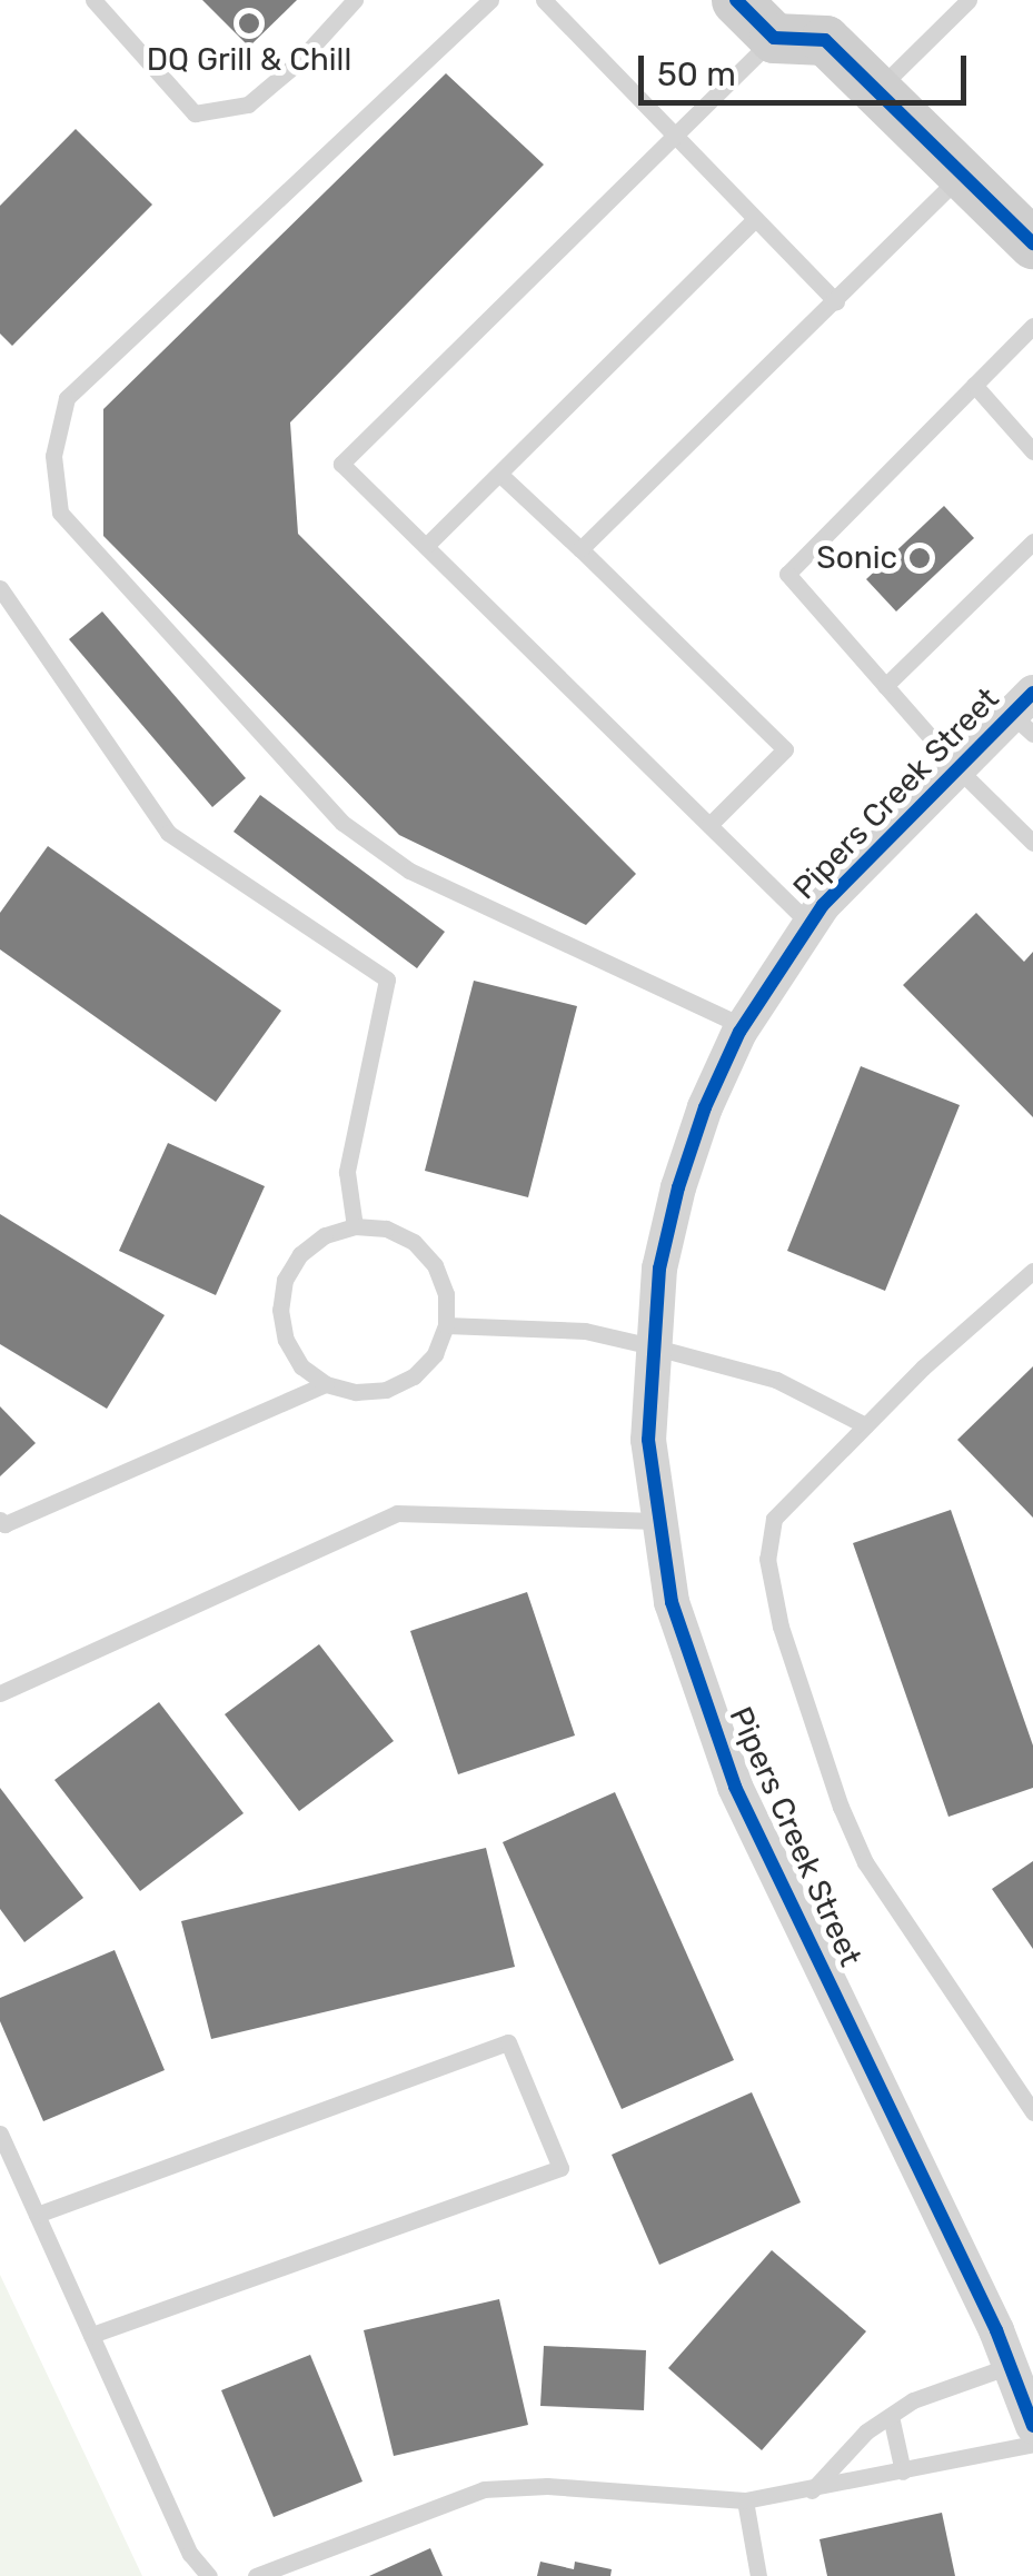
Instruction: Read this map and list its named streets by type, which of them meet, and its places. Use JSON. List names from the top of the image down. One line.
{"streets":{"street":["Pipers Creek Street"]},"places":["DQ Grill & Chill","Sonic"],"scale_bar":"50 m"}
